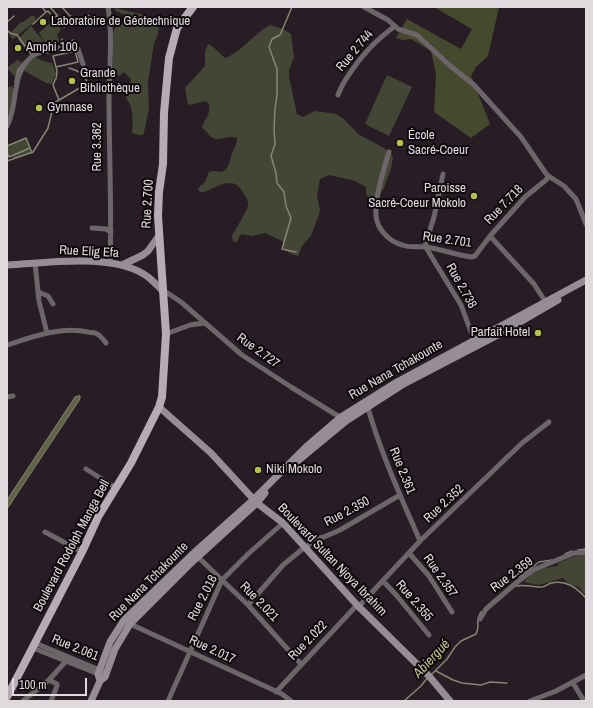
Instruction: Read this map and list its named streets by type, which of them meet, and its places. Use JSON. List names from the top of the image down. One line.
{"streets":{"main road":["Rue 2.700","Rue Elig Efa","Rue Nana Tchakounte","Boulevard Rodolph Manga Bell","Boulevard Sultan Njoya Ibrahim"],"street":["Rue 2 744","Rue 3.362","Rue 7.718","Rue 2.701","Rue 2.738","Rue 2.727","Rue 2.361","Rue 2.352","Rue 2.350","Rue 2.359","Rue 2.357","Rue 2.018","Rue 2.355","Rue 2.021","Rue 2.022","Rue 2.061","Rue 2.017"]},"crossings":[["Rue 3.362","Rue Elig Efa"],["Rue 2.700","Rue Elig Efa"],["Rue 2.700","Rue 2.727"],["Rue 2.700","Boulevard Rodolph Manga Bell"],["Rue 2.700","Boulevard Sultan Njoya Ibrahim"],["Rue 7.718","Rue 2.701"],["Rue 7.718","Rue Nana Tchakounte"],["Rue 2.701","Rue 2.738"],["Rue Elig Efa","Rue 2.727"],["Rue 2.738","Rue Nana Tchakounte"],["Rue 2.727","Rue Nana Tchakounte"],["Rue Nana Tchakounte","Rue 2.361"],["Rue Nana Tchakounte","Boulevard Sultan Njoya Ibrahim"],["Rue Nana Tchakounte","Rue 2.021"],["Rue Nana Tchakounte","Rue 2.061"],["Rue Nana Tchakounte","Rue 2.017"],["Rue 2.361","Rue 2.352"],["Rue 2.361","Rue 2.350"],["Rue 2.352","Boulevard Sultan Njoya Ibrahim"],["Rue 2.352","Rue 2.357"],["Rue 2.352","Rue 2.355"],["Rue 2.352","Rue 2.022"],["Rue 2.350","Boulevard Sultan Njoya Ibrahim"],["Rue 2.350","Rue 2.021"],["Boulevard Rodolph Manga Bell","Boulevard Sultan Njoya Ibrahim"],["Boulevard Rodolph Manga Bell","Rue 2.061"],["Boulevard Sultan Njoya Ibrahim","Rue 2.018"],["Boulevard Sultan Njoya Ibrahim","Rue 2.022"],["Rue 2.018","Rue 2.021"],["Rue 2.018","Rue 2.017"],["Rue 2.021","Rue 2.022"],["Rue 2.022","Rue 2.017"]],"water":["Abiergué"],"places":["Laboratoire de Géotechnique","Amphi 100","Grande Bibliothèque","Gymnase","École Sacré-Coeur","Paroisse Sacré-Coeur Mokolo","Parfait Hotel","Niki Mokolo"],"scale_bar":"100 m"}
